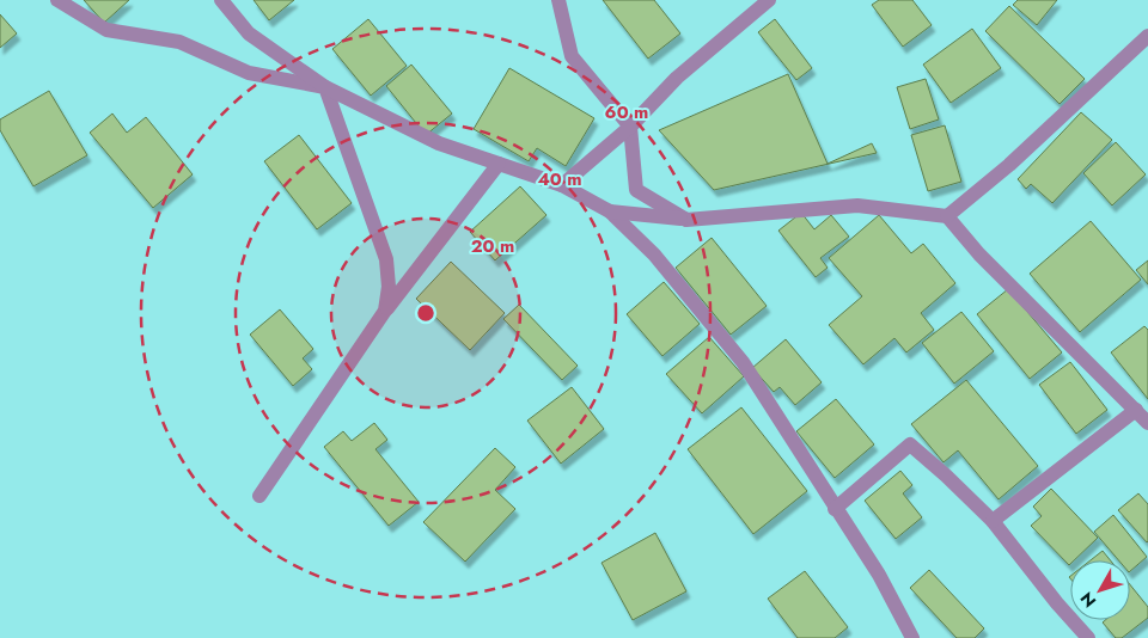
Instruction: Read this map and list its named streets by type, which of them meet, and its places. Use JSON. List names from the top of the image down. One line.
{"north":"bottom left","rings":["60 m","40 m","20 m"]}
